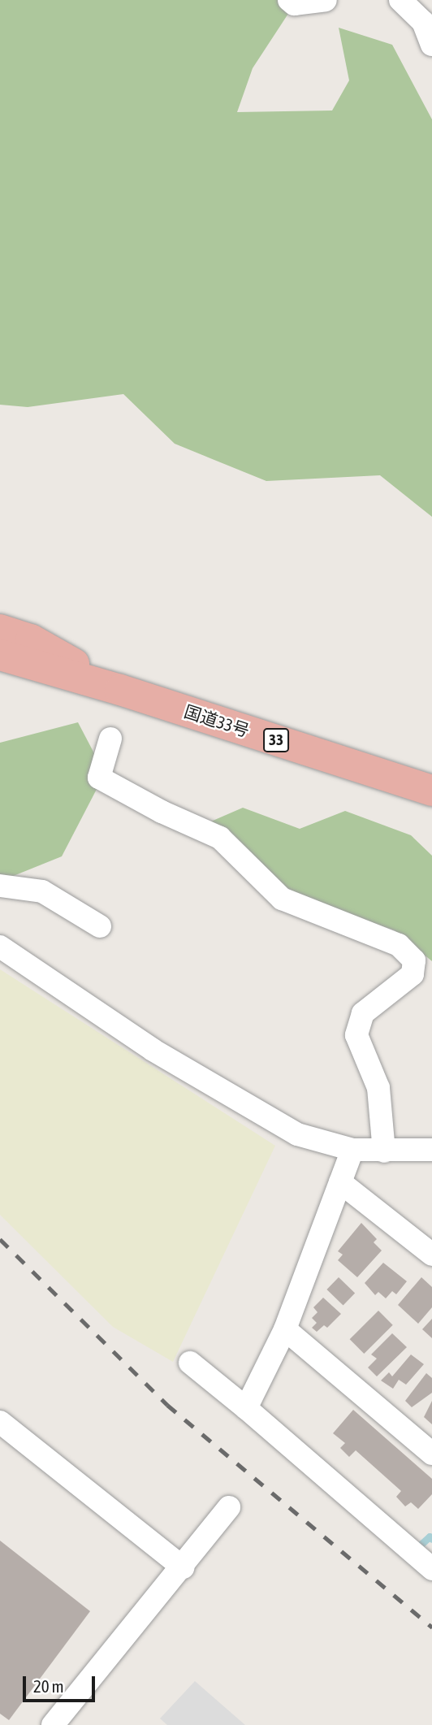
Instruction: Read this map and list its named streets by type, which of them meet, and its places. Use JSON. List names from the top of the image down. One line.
{"streets":{"highway":["国道33号","33"]},"scale_bar":"20 m"}
